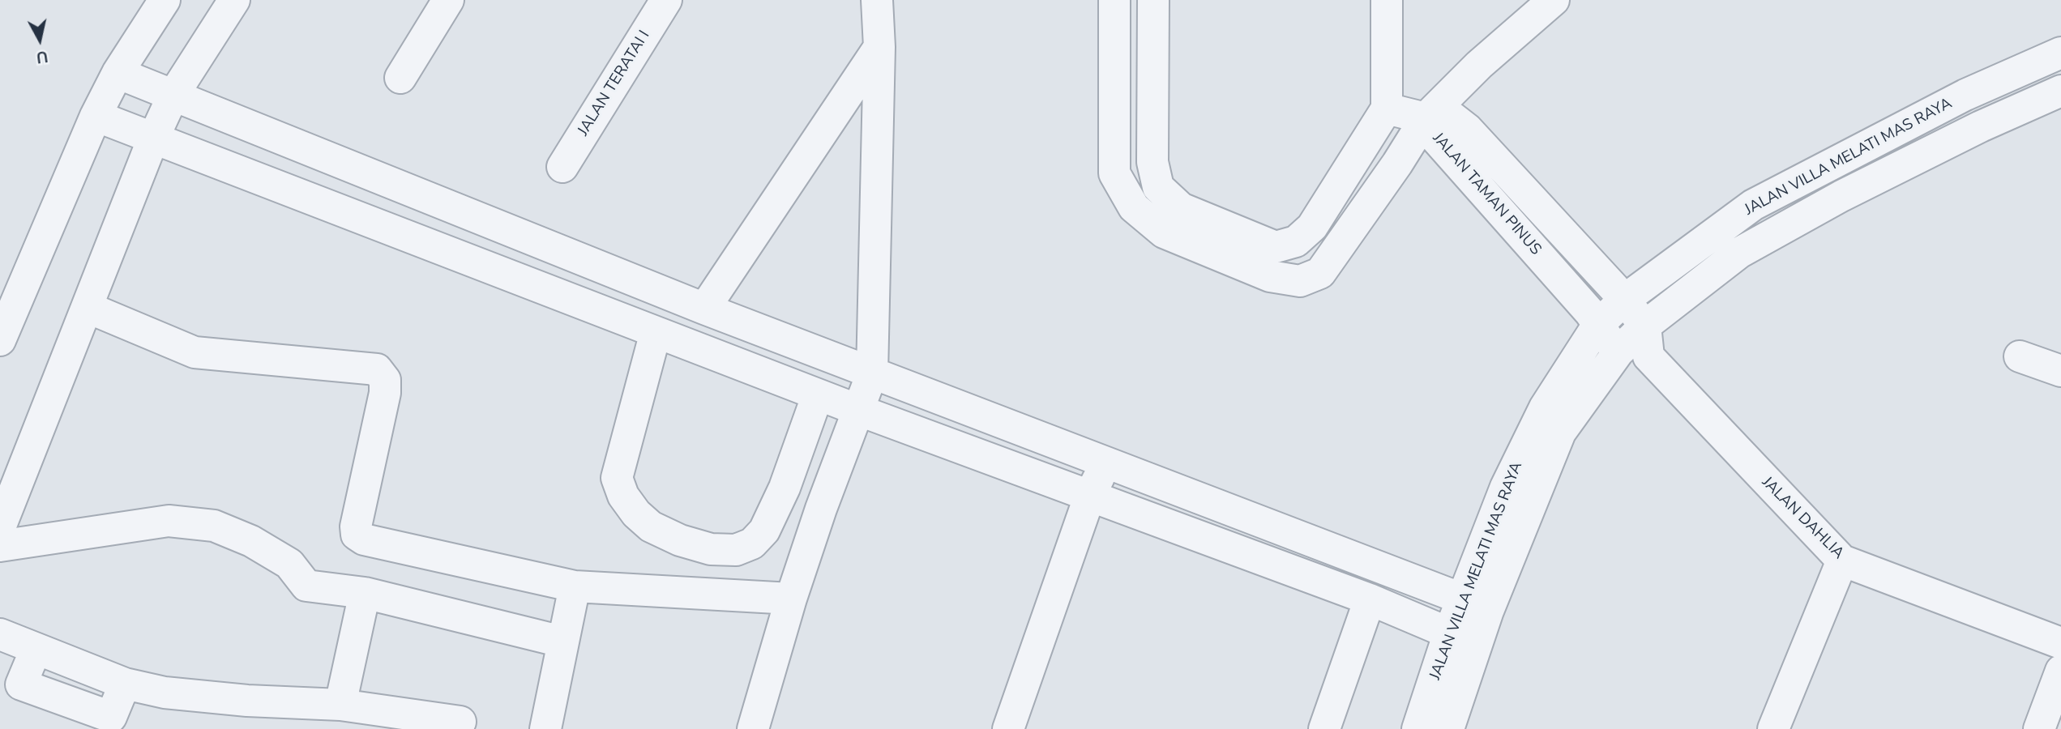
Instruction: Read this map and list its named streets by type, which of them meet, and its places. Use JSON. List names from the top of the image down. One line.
{"streets":{"street":["JALAN TERATAI I","JALAN VILLA MELATI MAS RAYA","JALAN TAMAN PINUS","JALAN DAHLIA"]},"crossings":[["JALAN VILLA MELATI MAS RAYA","JALAN TAMAN PINUS"]],"north":"bottom"}
